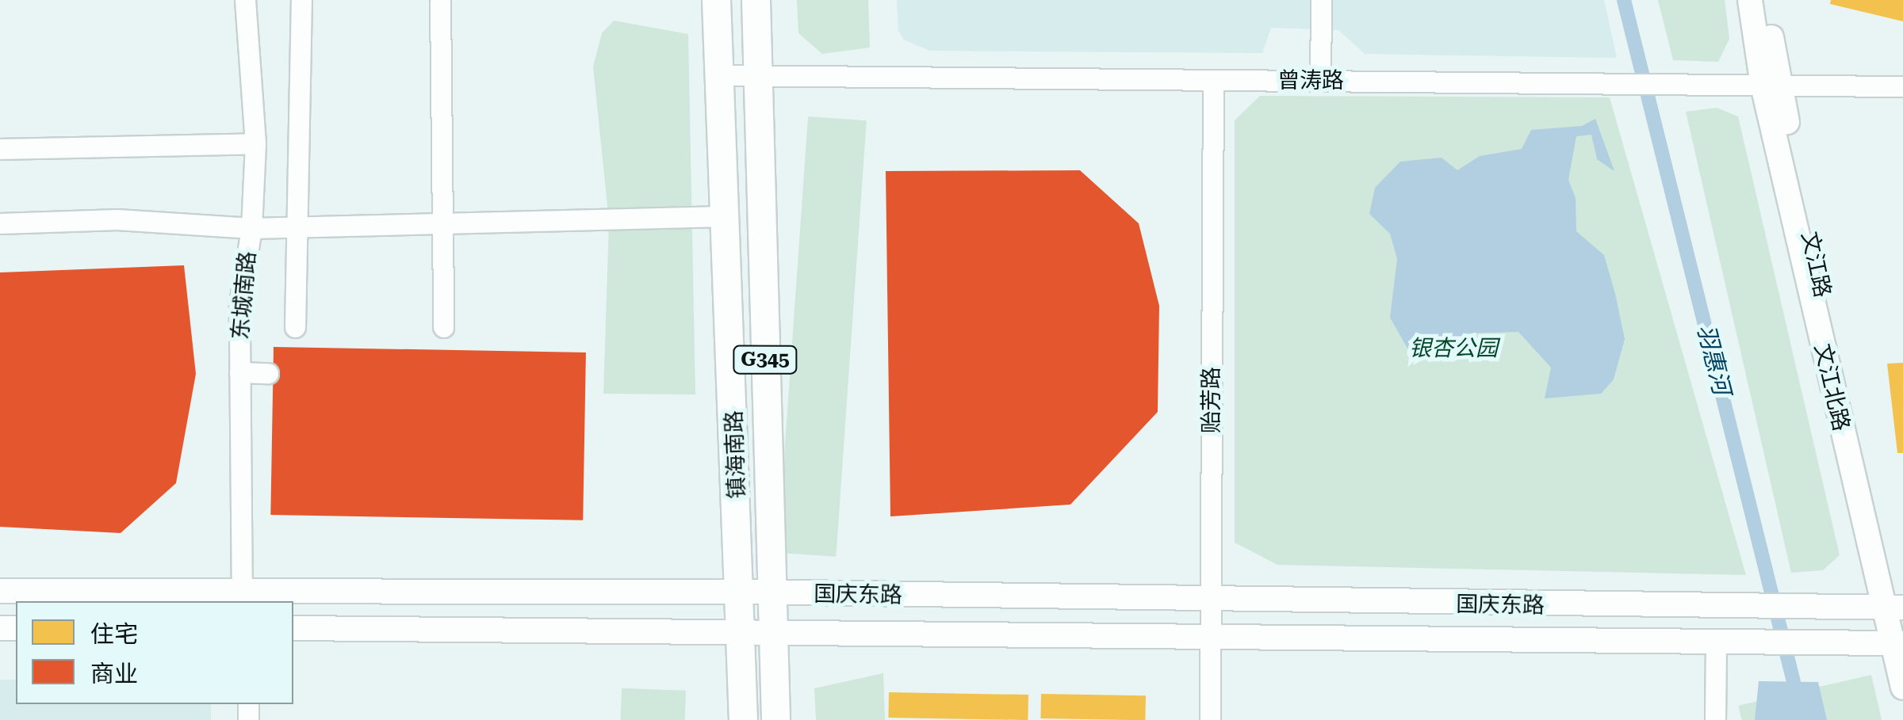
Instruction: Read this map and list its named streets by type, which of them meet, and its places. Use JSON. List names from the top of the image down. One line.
{"streets":{"highway":["G345","镇海南路"],"main road":["文江路","国庆东路"],"street":["曾涛路","东城南路","贻芳路"]},"crossings":[["曾涛路","文江路"],["曾涛路","贻芳路"],["曾涛路","镇海南路"],["文江路","国庆东路"],["东城南路","国庆东路"],["贻芳路","国庆东路"],["镇海南路","国庆东路"]],"water":["羽惠河"],"parks":["银杏公园"],"legend":["住宅","商业"]}
